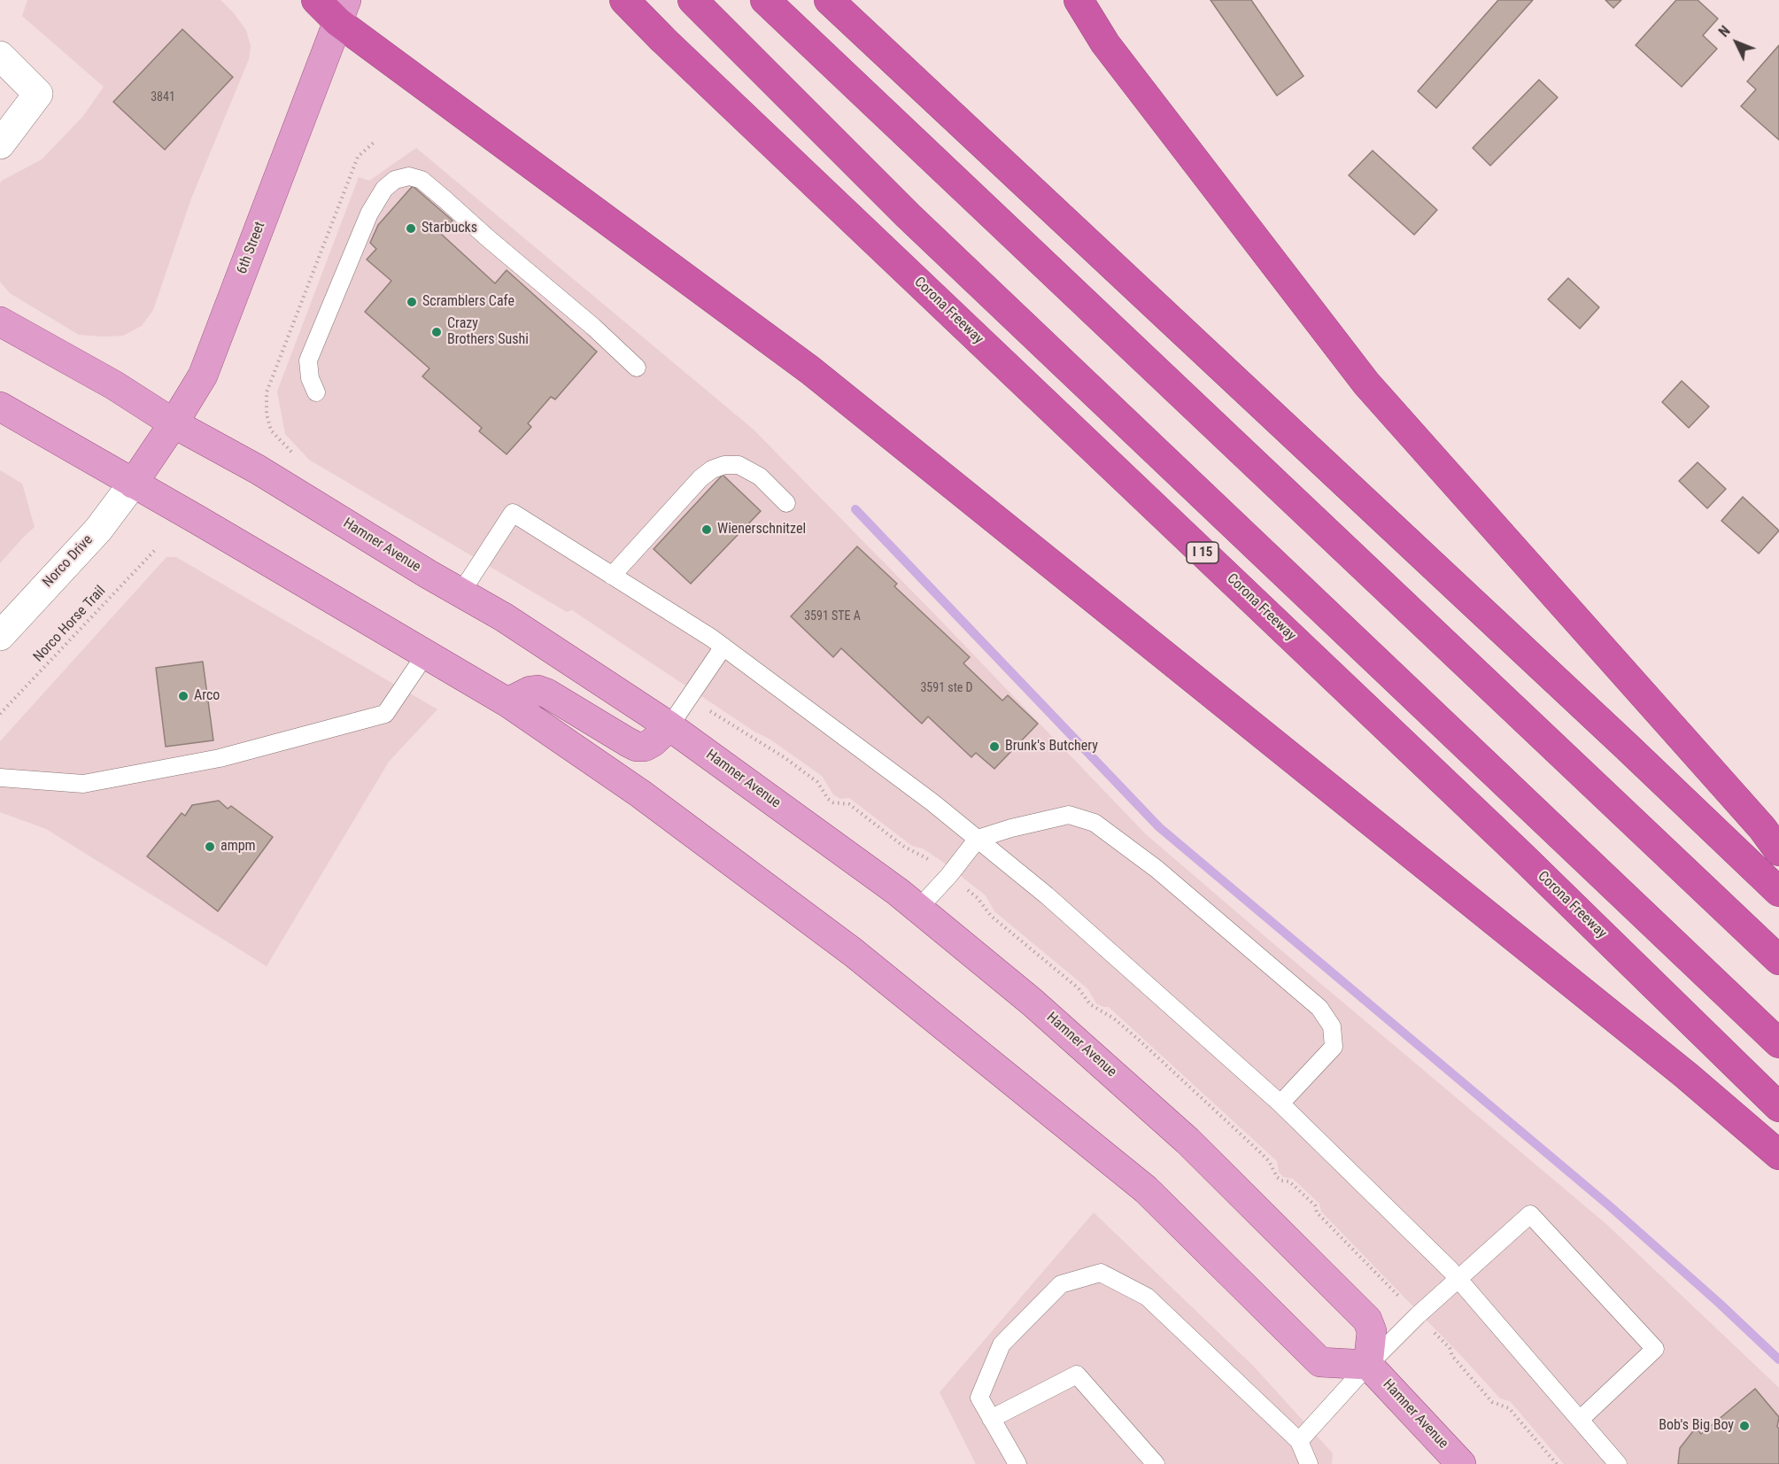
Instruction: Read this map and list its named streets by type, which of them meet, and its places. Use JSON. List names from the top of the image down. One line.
{"streets":{"highway":["Corona Freeway","I 15"],"main road":["6th Street","Hamner Avenue","Norco Drive"],"path":["Norco Horse Trail"]},"crossings":[["6th Street","Hamner Avenue"],["6th Street","Norco Drive"]],"places":["Starbucks","Scramblers Cafe","Crazy Brothers Sushi","Wienerschnitzel","Arco","Brunk's Butchery","ampm","Bob's Big Boy"],"house_numbers":["3841","3591 STE A","3591 ste D"],"north":"top left"}
